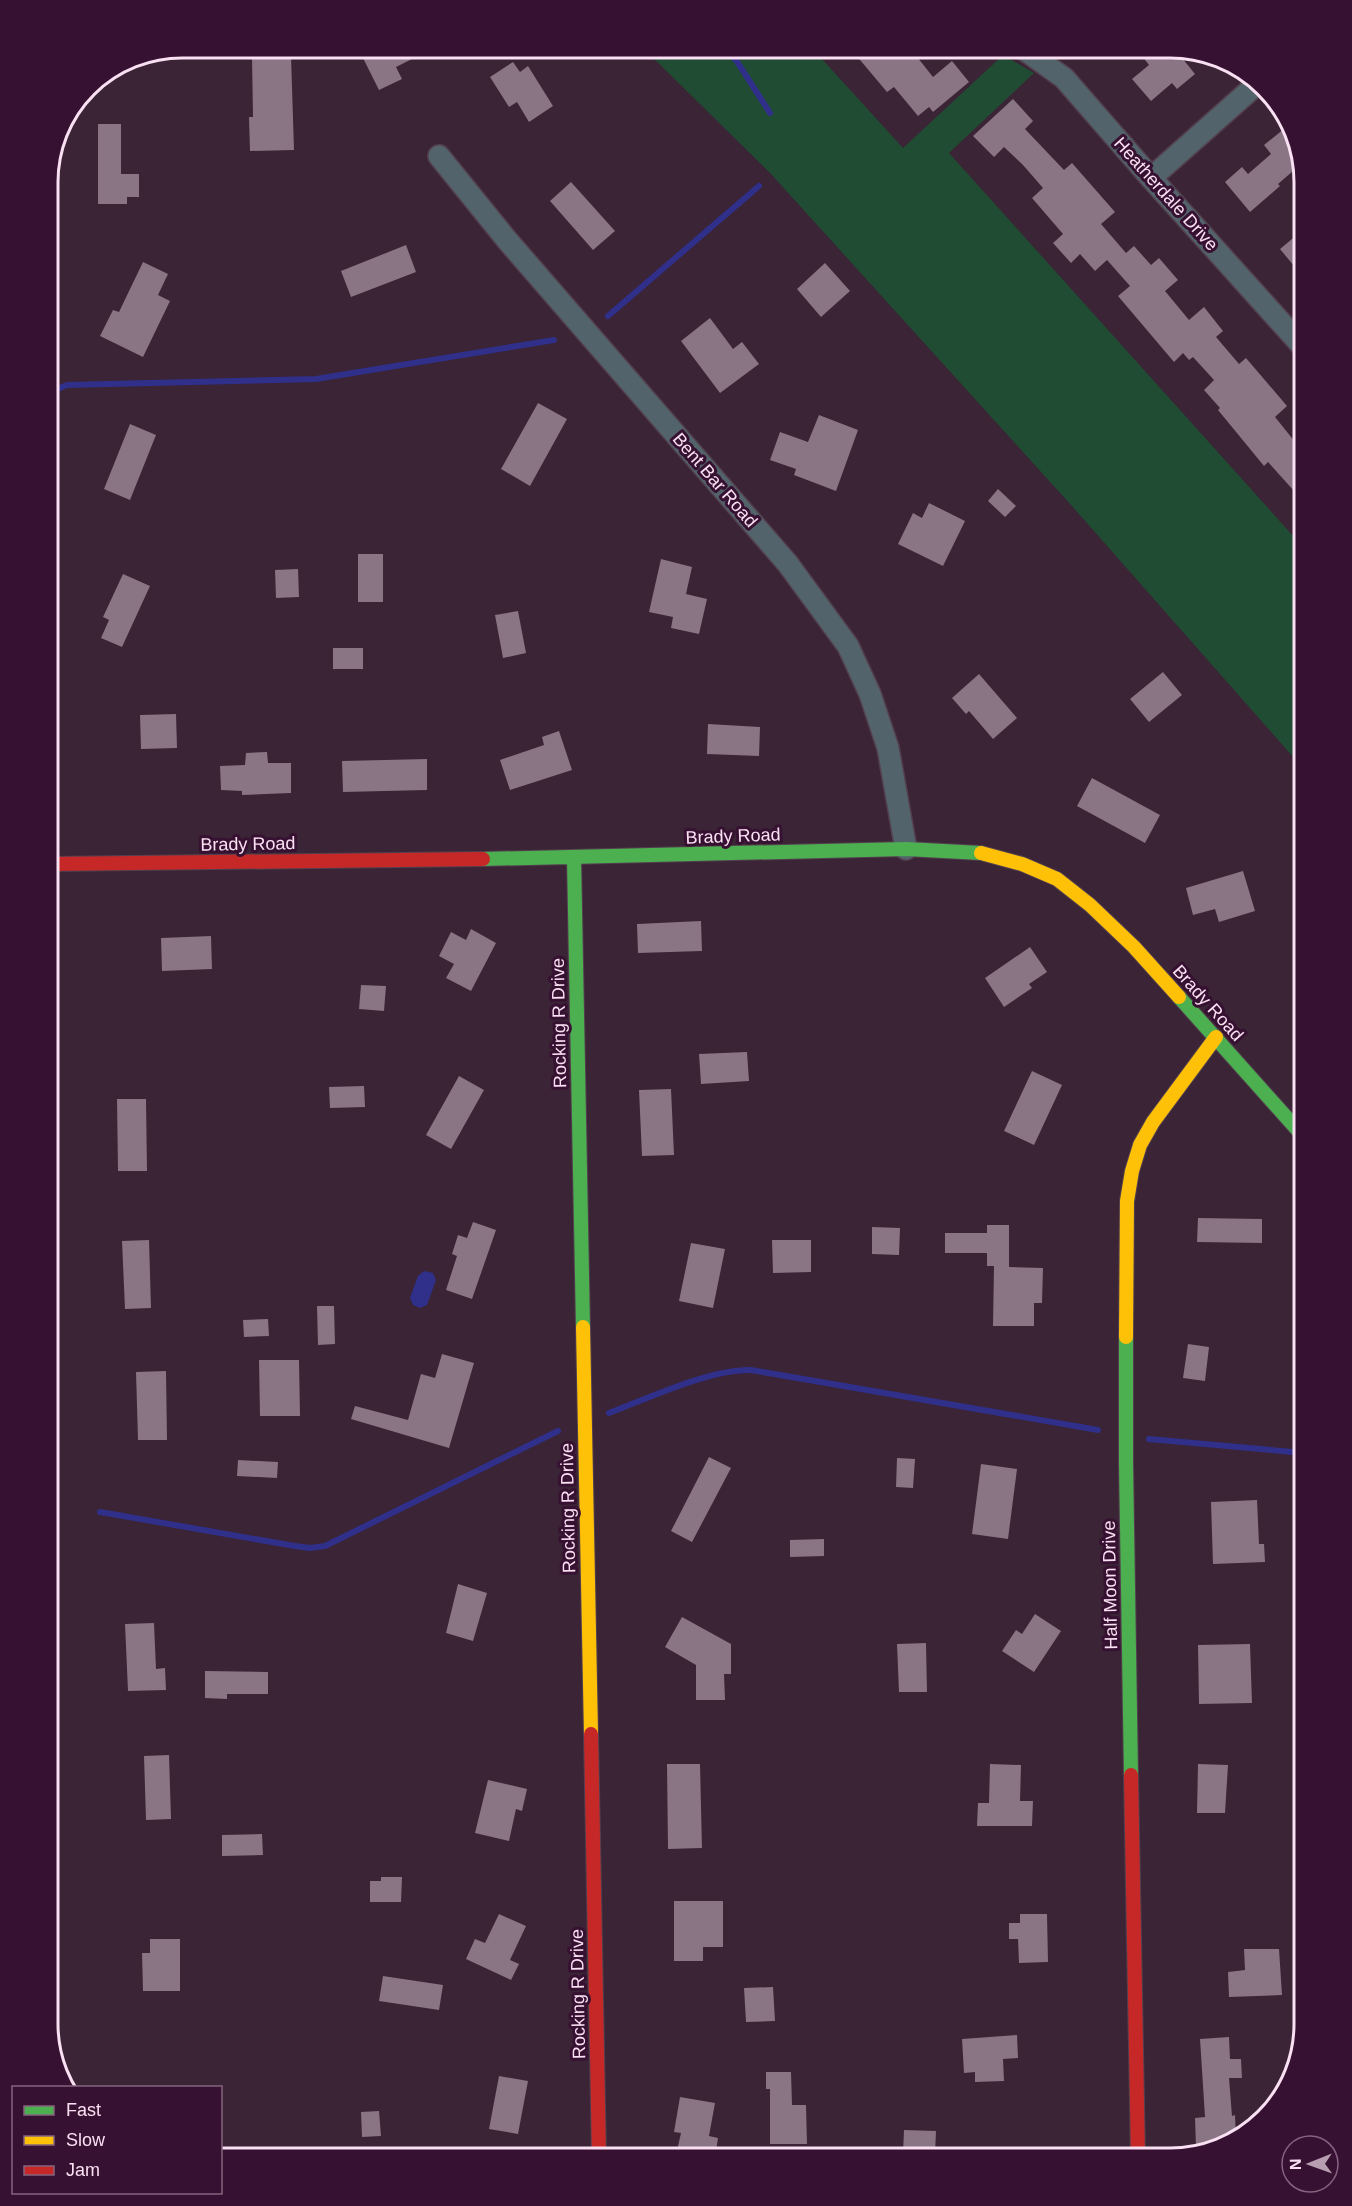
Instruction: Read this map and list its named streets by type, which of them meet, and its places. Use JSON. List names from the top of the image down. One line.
{"streets":{"street":["Heatherdale Drive","Bent Bar Road","Brady Road","Rocking R Drive","Half Moon Drive"]},"crossings":[["Bent Bar Road","Brady Road"],["Brady Road","Rocking R Drive"],["Brady Road","Half Moon Drive"]],"legend":["Fast","Slow","Jam"],"north":"left"}
